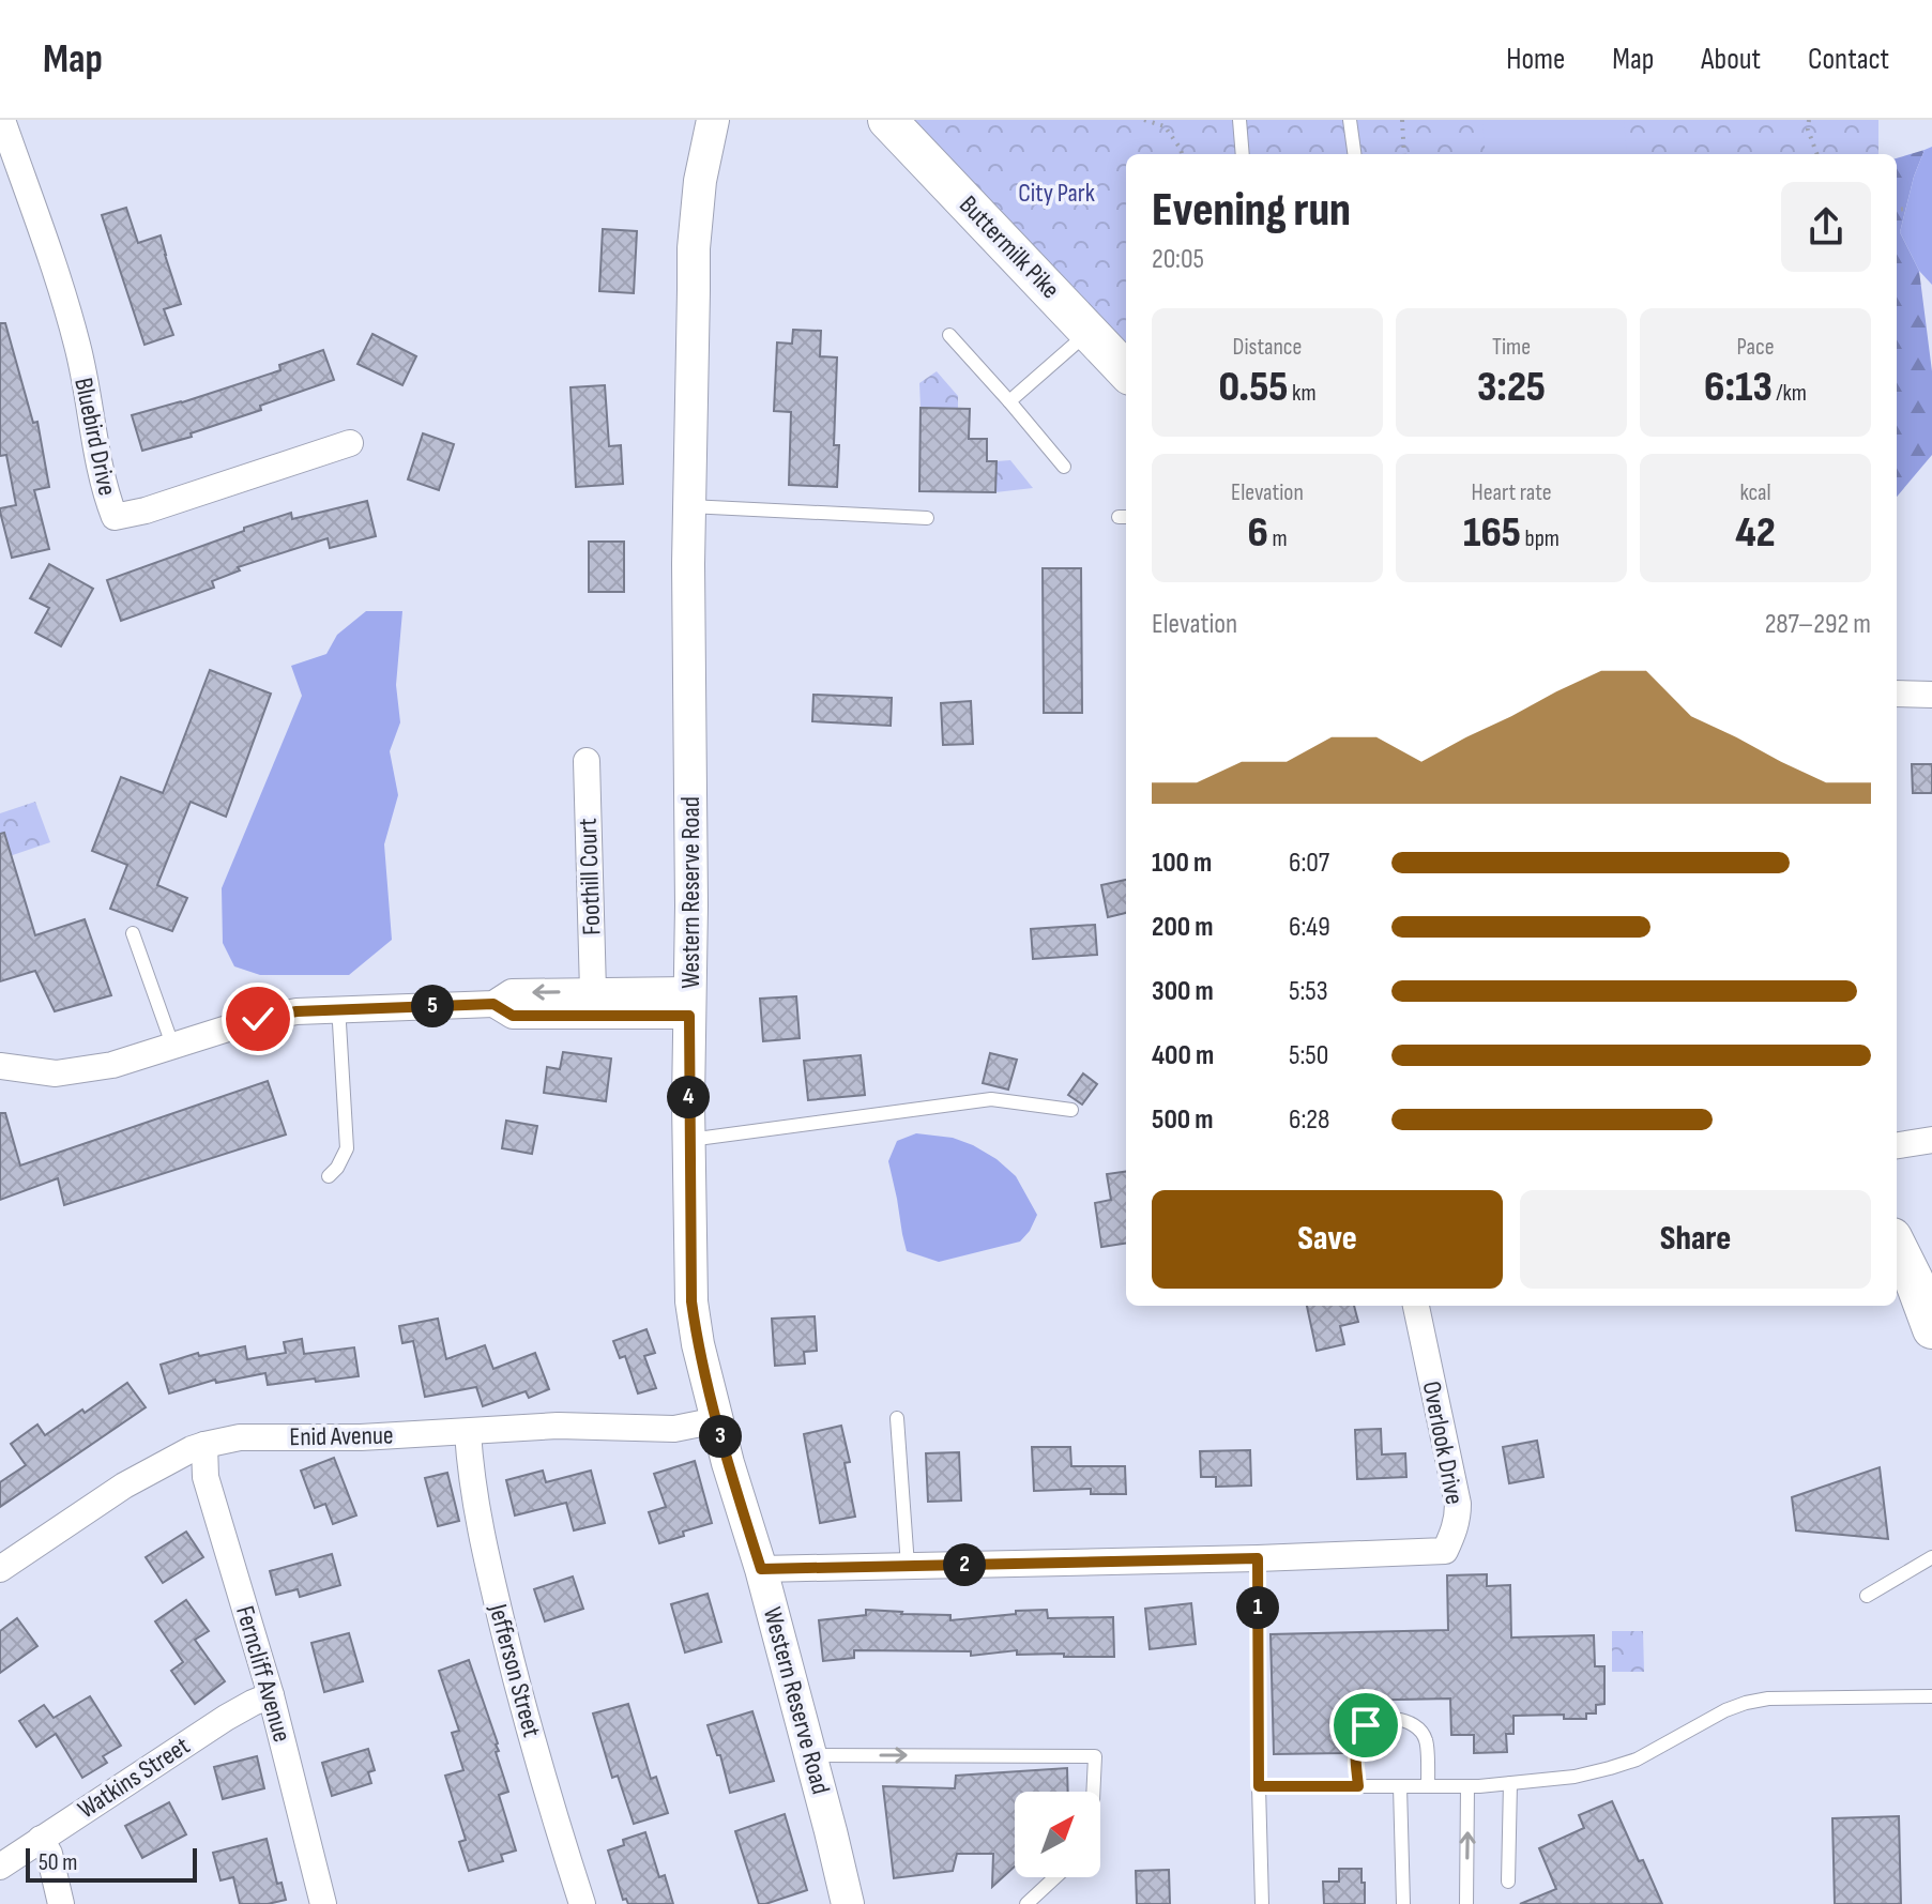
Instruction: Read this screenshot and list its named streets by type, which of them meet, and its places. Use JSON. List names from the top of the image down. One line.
{"streets":{"main road":["Buttermilk Pike"],"street":["Bluebird Drive","Foothill Court","Western Reserve Road","Enid Avenue","Overlook Drive","Jefferson Street","Ferncliff Avenue","Watkins Street"]},"crossings":[["Western Reserve Road","Enid Avenue"],["Enid Avenue","Jefferson Street"],["Enid Avenue","Ferncliff Avenue"],["Ferncliff Avenue","Watkins Street"]],"parks":["City Park"],"scale_bar":"50 m","north":"top right","page":{"header":"Map","nav":["Home","Map","About","Contact"],"heading":["Evening run","20:05"],"stats":[["Distance","0.55 km"],["Time","3:25"],["Pace","6:13 /km"],["Elevation","6 m"],["Heart rate","165 bpm"],["kcal","42"]],"chart":["Elevation","287–292 m"],"list":[{"name":"100 m","note":"6:07"},{"name":"200 m","note":"6:49"},{"name":"300 m","note":"5:53"},{"name":"400 m","note":"5:50"},{"name":"500 m","note":"6:28"}],"pins":["5","4","3","2","1"],"buttons":["Save","Share"],"scale":"50 m"}}
